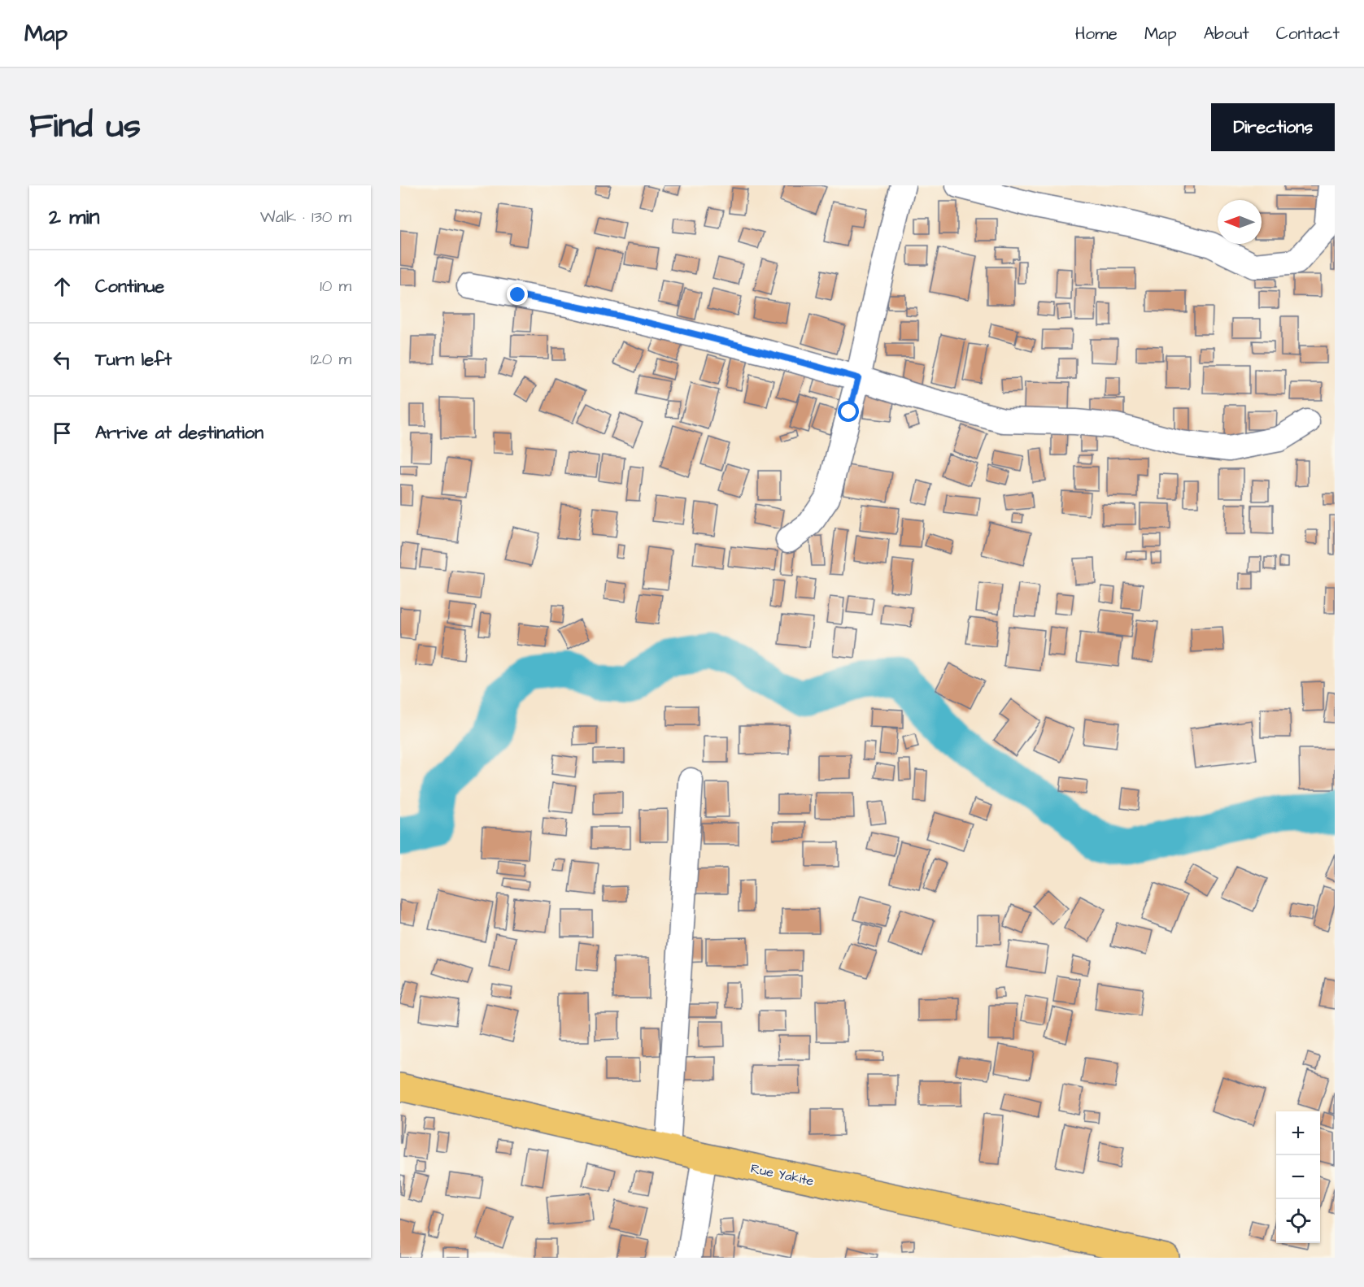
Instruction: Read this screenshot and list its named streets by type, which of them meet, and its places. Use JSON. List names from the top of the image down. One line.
{"streets":{"main road":["Rue Yakite"]},"north":"left","page":{"header":"Map","nav":["Home","Map","About","Contact"],"title":"Find us","buttons":"Directions","heading":["2 min","Walk · 130 m"],"list":[["Continue","10 m"],["Turn left","120 m"],"Arrive at destination"],"map_buttons":["+","−"]}}
